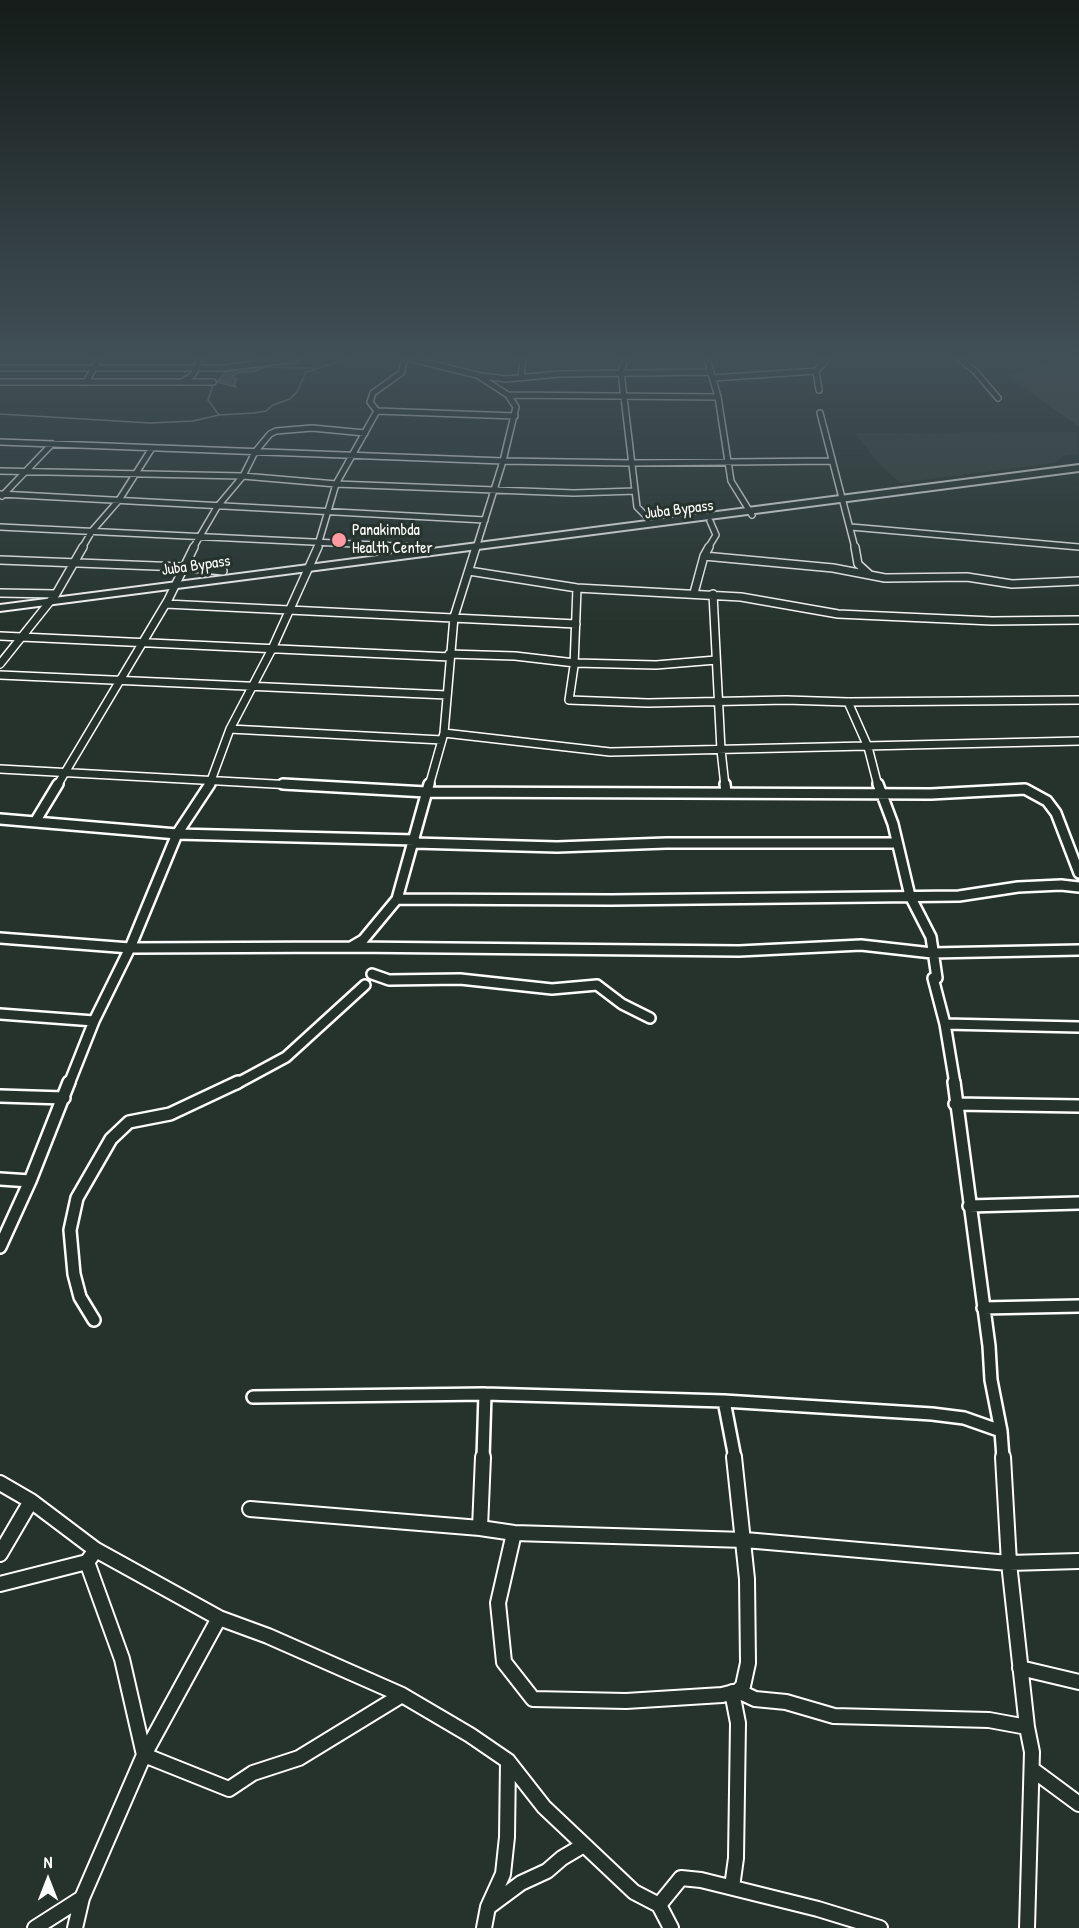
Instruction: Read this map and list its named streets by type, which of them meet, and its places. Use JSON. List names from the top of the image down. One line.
{"streets":{"main road":["Juba Bypass"]},"places":["Panakimbda Health Center"],"north":"top"}
